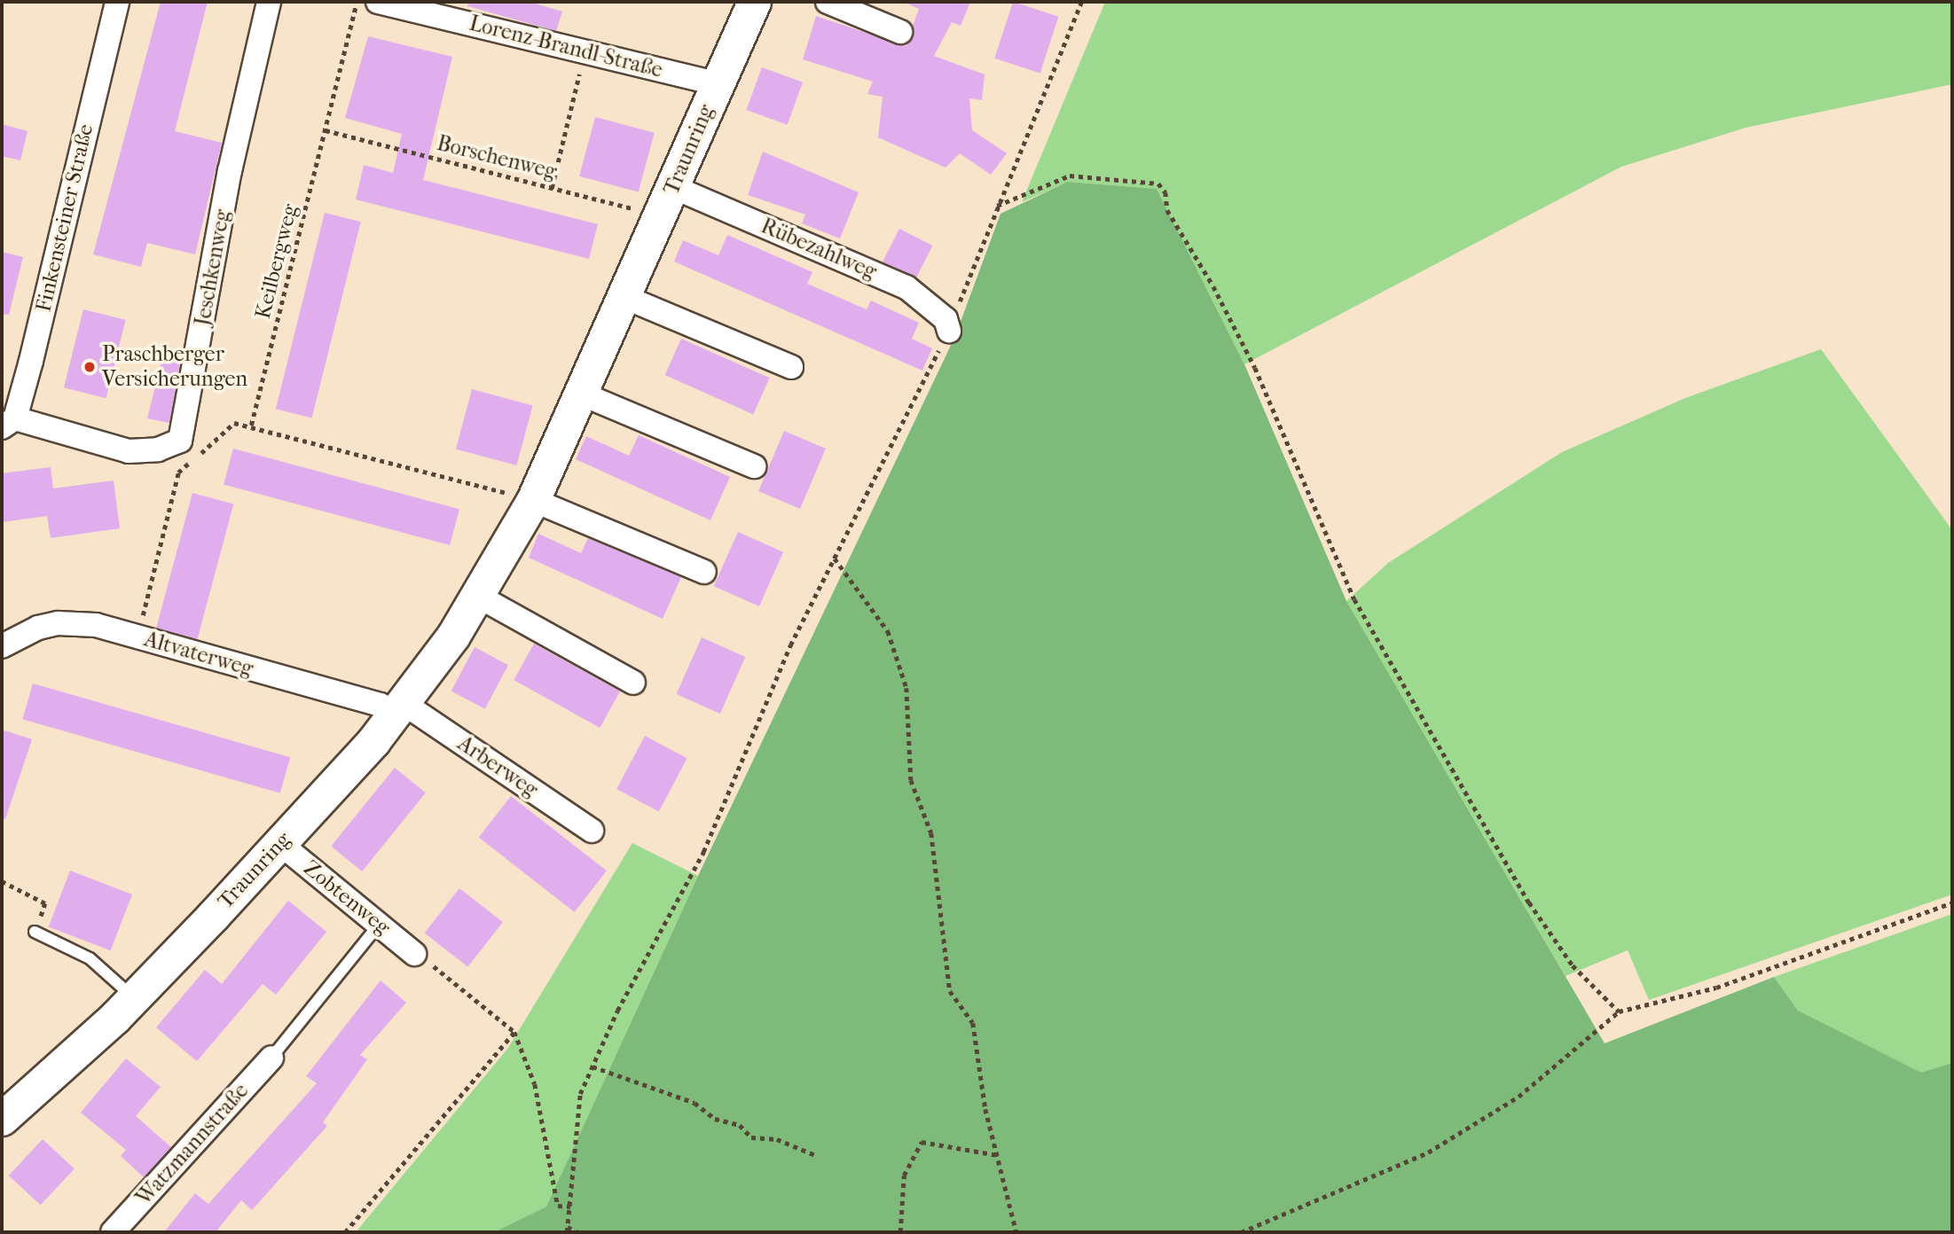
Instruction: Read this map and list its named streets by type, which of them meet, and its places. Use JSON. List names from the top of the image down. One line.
{"streets":{"street":["Lorenz-Brandl-Straße","Traunring","Finkensteiner Straße","Rübezahlweg","Jeschkenweg","Altvaterweg","Arberweg","Zobtenweg","Watzmannstraße"],"path":["Borschenweg","Keilbergweg"]},"crossings":[["Lorenz-Brandl-Straße","Traunring"],["Traunring","Borschenweg"],["Traunring","Rübezahlweg"],["Traunring","Altvaterweg"],["Traunring","Arberweg"],["Traunring","Zobtenweg"],["Borschenweg","Keilbergweg"],["Finkensteiner Straße","Jeschkenweg"],["Altvaterweg","Arberweg"]],"places":["Praschberger Versicherungen"]}
